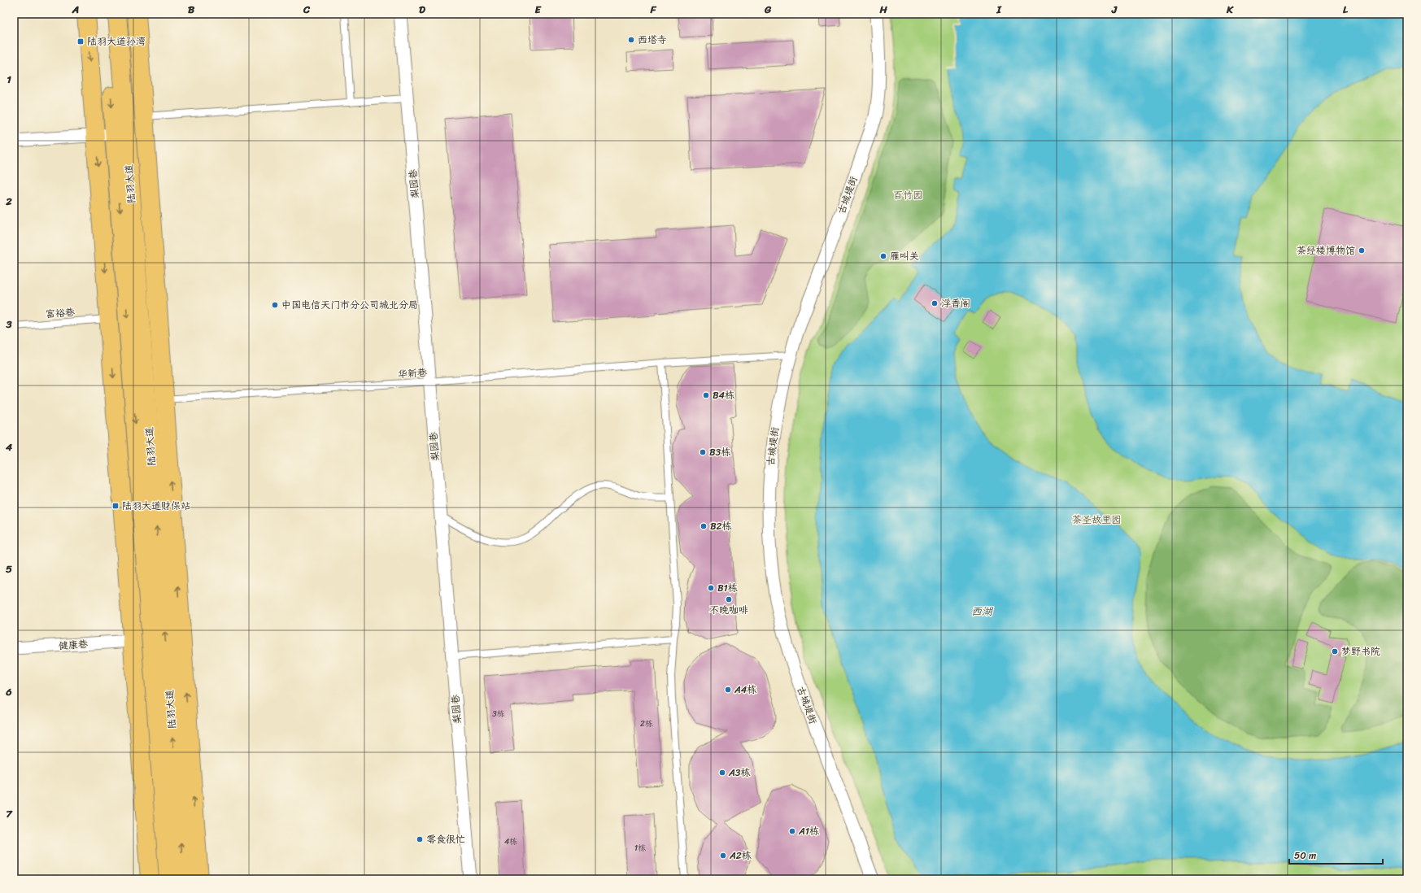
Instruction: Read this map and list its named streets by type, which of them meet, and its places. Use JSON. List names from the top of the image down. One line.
{"streets":{"main road":["陆羽大道"],"street":["梨园巷","古城堤街","健康巷"],"lane":["富裕巷","华新巷"]},"crossings":[["梨园巷","华新巷"],["古城堤街","华新巷"]],"water":["西湖"],"parks":["百竹园","茶圣故里园"],"places":{"other":["西塔寺","茶经楼博物馆","雁叫关","浮香阁","中国电信天门市分公司城北分局","B4栋","B3栋","B2栋","B1栋","不晚咖啡","梦野书院","A4栋","A3栋","A1栋","零食很忙","A2栋"],"transit":["陆羽大道孙湾","陆羽大道财保站"]},"house_numbers":["3栋","2栋","4栋","1栋"],"scale_bar":"50 m","grid":{"columns":["A","B","C","D","E","F","G","H","I","J","K","L"],"rows":["1","2","3","4","5","6","7"]}}
